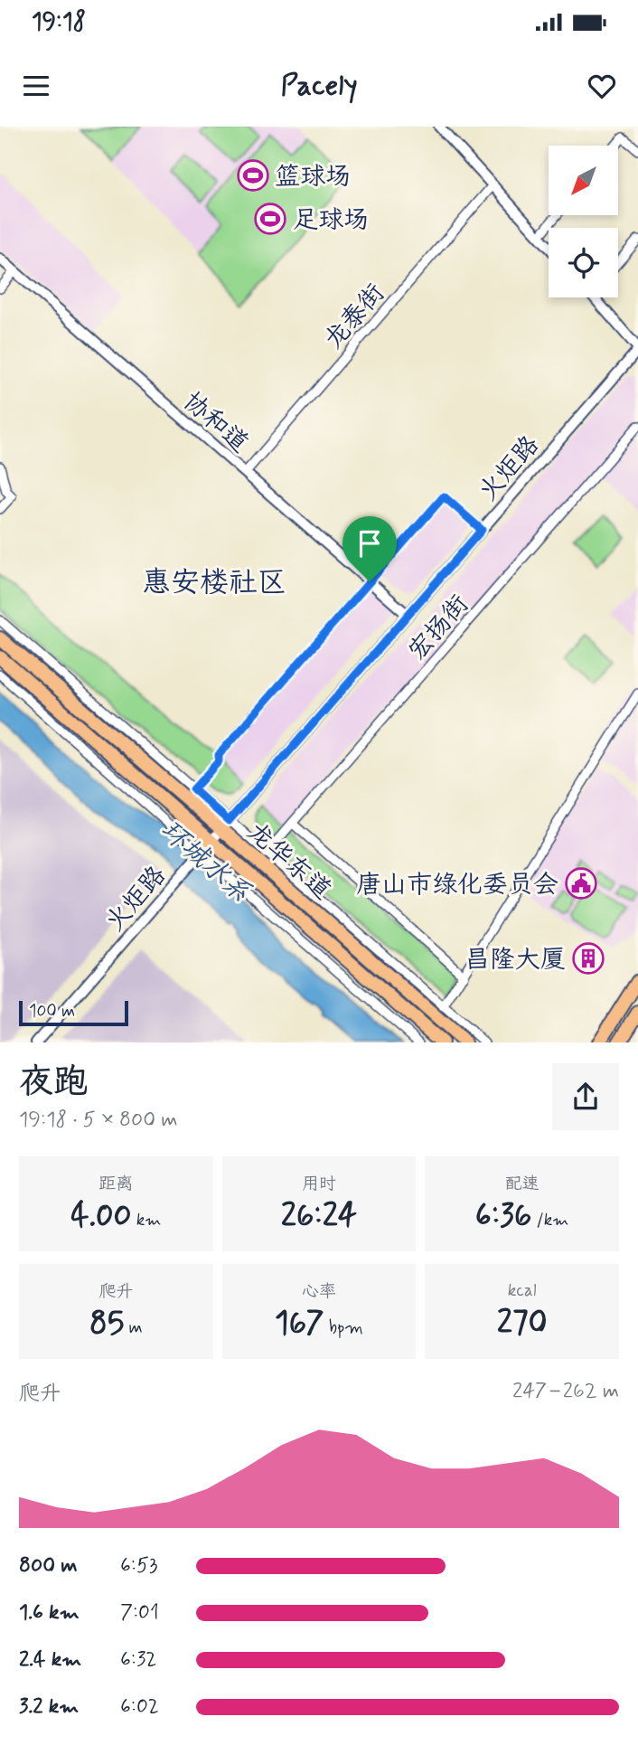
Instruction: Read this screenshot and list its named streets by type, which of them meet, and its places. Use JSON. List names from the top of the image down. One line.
{"streets":{"main road":["龙华东道"],"street":["龙泰街","协和道","火炬路","宏扬街"]},"crossings":[["龙泰街","协和道"],["协和道","火炬路"],["火炬路","龙华东道"]],"districts":["惠安楼社区"],"water":["环城水系"],"places":{"sports":["篮球场","足球场"],"public building":["唐山市绿化委员会"],"building":["昌隆大厦"]},"scale_bar":"100 m","north":"bottom left","page":{"status":"19:18","header":"Pacely","scale":"100 m","heading":["夜跑","19:18 · 5 × 800 m"],"stats":[["距离","4.00 km"],["用时","26:24"],["配速","6:36 /km"],["爬升","85 m"],["心率","167 bpm"],["kcal","270"]],"chart":["爬升","247–262 m"],"list":[{"name":"800 m","note":"6:53"},{"name":"1.6 km","note":"7:01"},{"name":"2.4 km","note":"6:32"},{"name":"3.2 km","note":"6:02"}]}}
